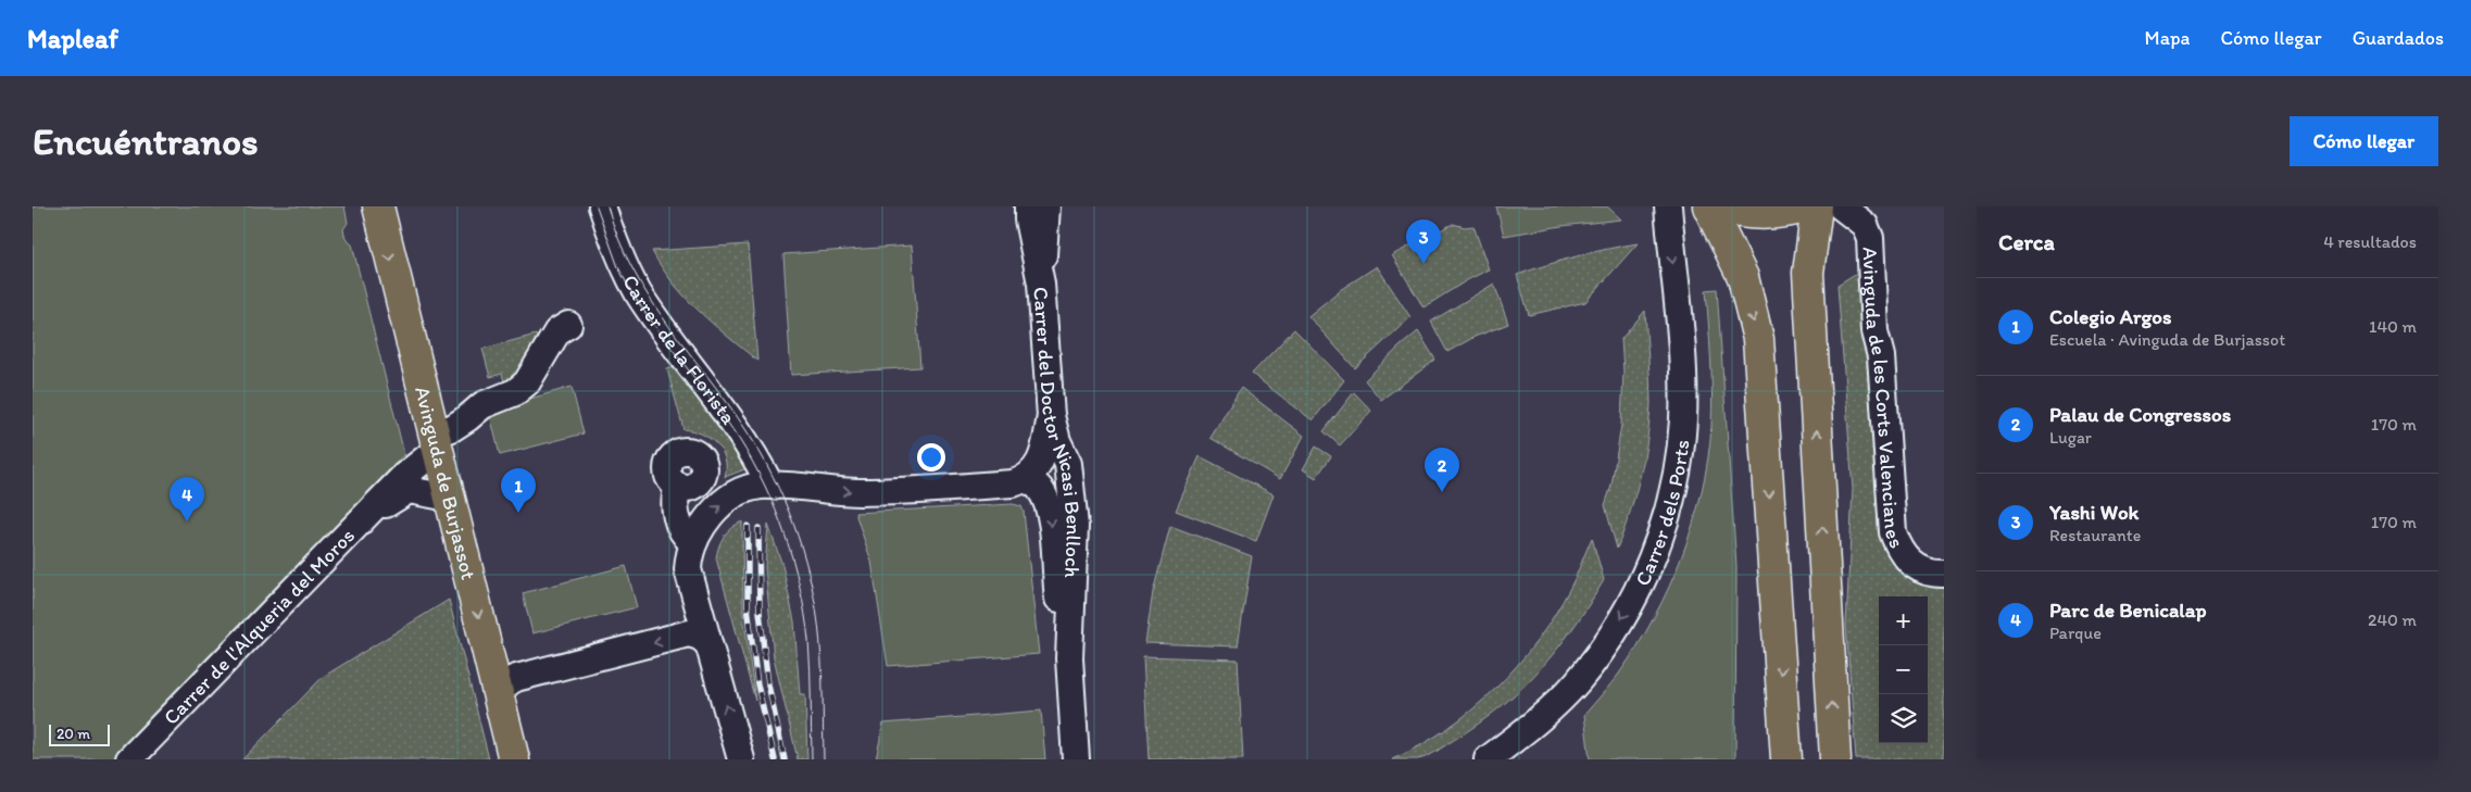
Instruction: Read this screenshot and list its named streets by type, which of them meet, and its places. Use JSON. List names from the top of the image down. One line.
{"streets":{"main road":["Avinguda de Burjassot"],"street":["Carrer de la Florista","Avinguda de les Corts Valencianes","Carrer del Doctor Nicasi Benlloch","Carrer dels Ports","Carrer de l'Alqueria del Moros"]},"crossings":[["Avinguda de Burjassot","Carrer de l'Alqueria del Moros"]],"one_way":["Avinguda de Burjassot","Carrer dels Ports"],"scale_bar":"20 m","page":{"header":"Mapleaf","nav":["Mapa","Cómo llegar","Guardados"],"buttons":"Cómo llegar","title":"Encuéntranos","heading":["Cerca","4 resultados"],"pins":["3","2","1","4"],"list":[{"mark":"1","name":"Colegio Argos","note":"Escuela · Avinguda de Burjassot","value":"140 m"},{"mark":"2","name":"Palau de Congressos","note":"Lugar","value":"170 m"},{"mark":"3","name":"Yashi Wok","note":"Restaurante","value":"170 m"},{"mark":"4","name":"Parc de Benicalap","note":"Parque","value":"240 m"}],"map_buttons":["+","−"],"scale":"20 m"}}
